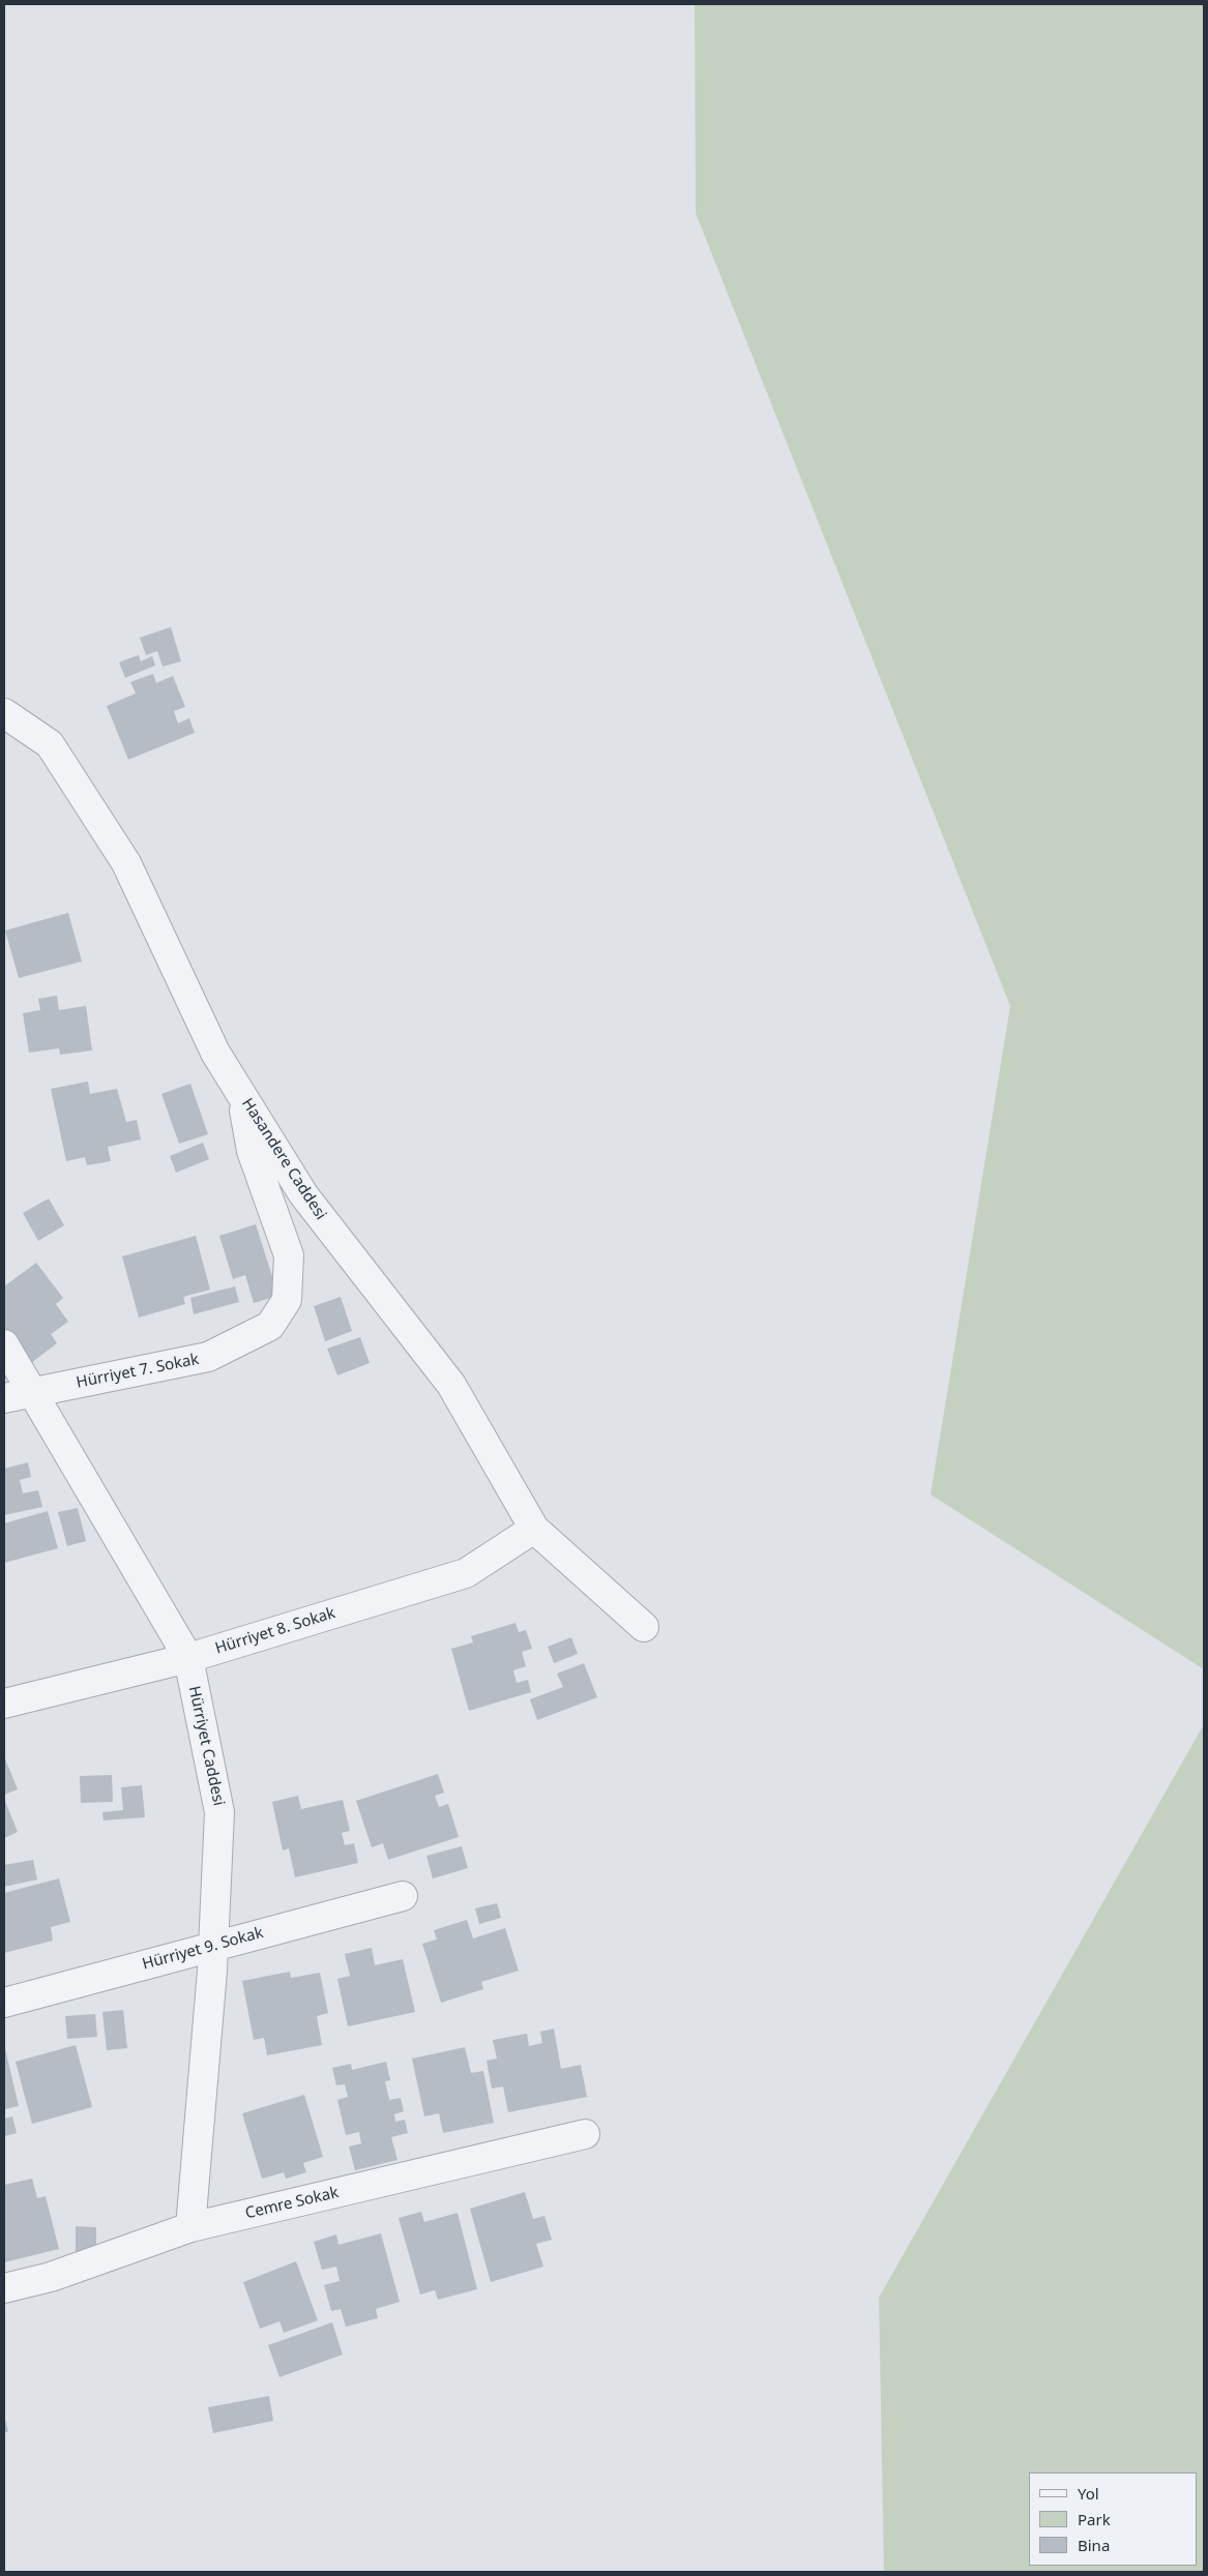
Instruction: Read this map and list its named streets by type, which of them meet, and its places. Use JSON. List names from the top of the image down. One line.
{"streets":{"street":["Hasandere Caddesi","Hürriyet 7. Sokak","Hürriyet 8. Sokak","Hürriyet Caddesi","Hürriyet 9. Sokak","Cemre Sokak"]},"crossings":[["Hasandere Caddesi","Hürriyet 7. Sokak"],["Hasandere Caddesi","Hürriyet 8. Sokak"],["Hürriyet 7. Sokak","Hürriyet Caddesi"],["Hürriyet 8. Sokak","Hürriyet Caddesi"],["Hürriyet Caddesi","Hürriyet 9. Sokak"],["Hürriyet Caddesi","Cemre Sokak"]],"legend":["Yol","Park","Bina"]}
